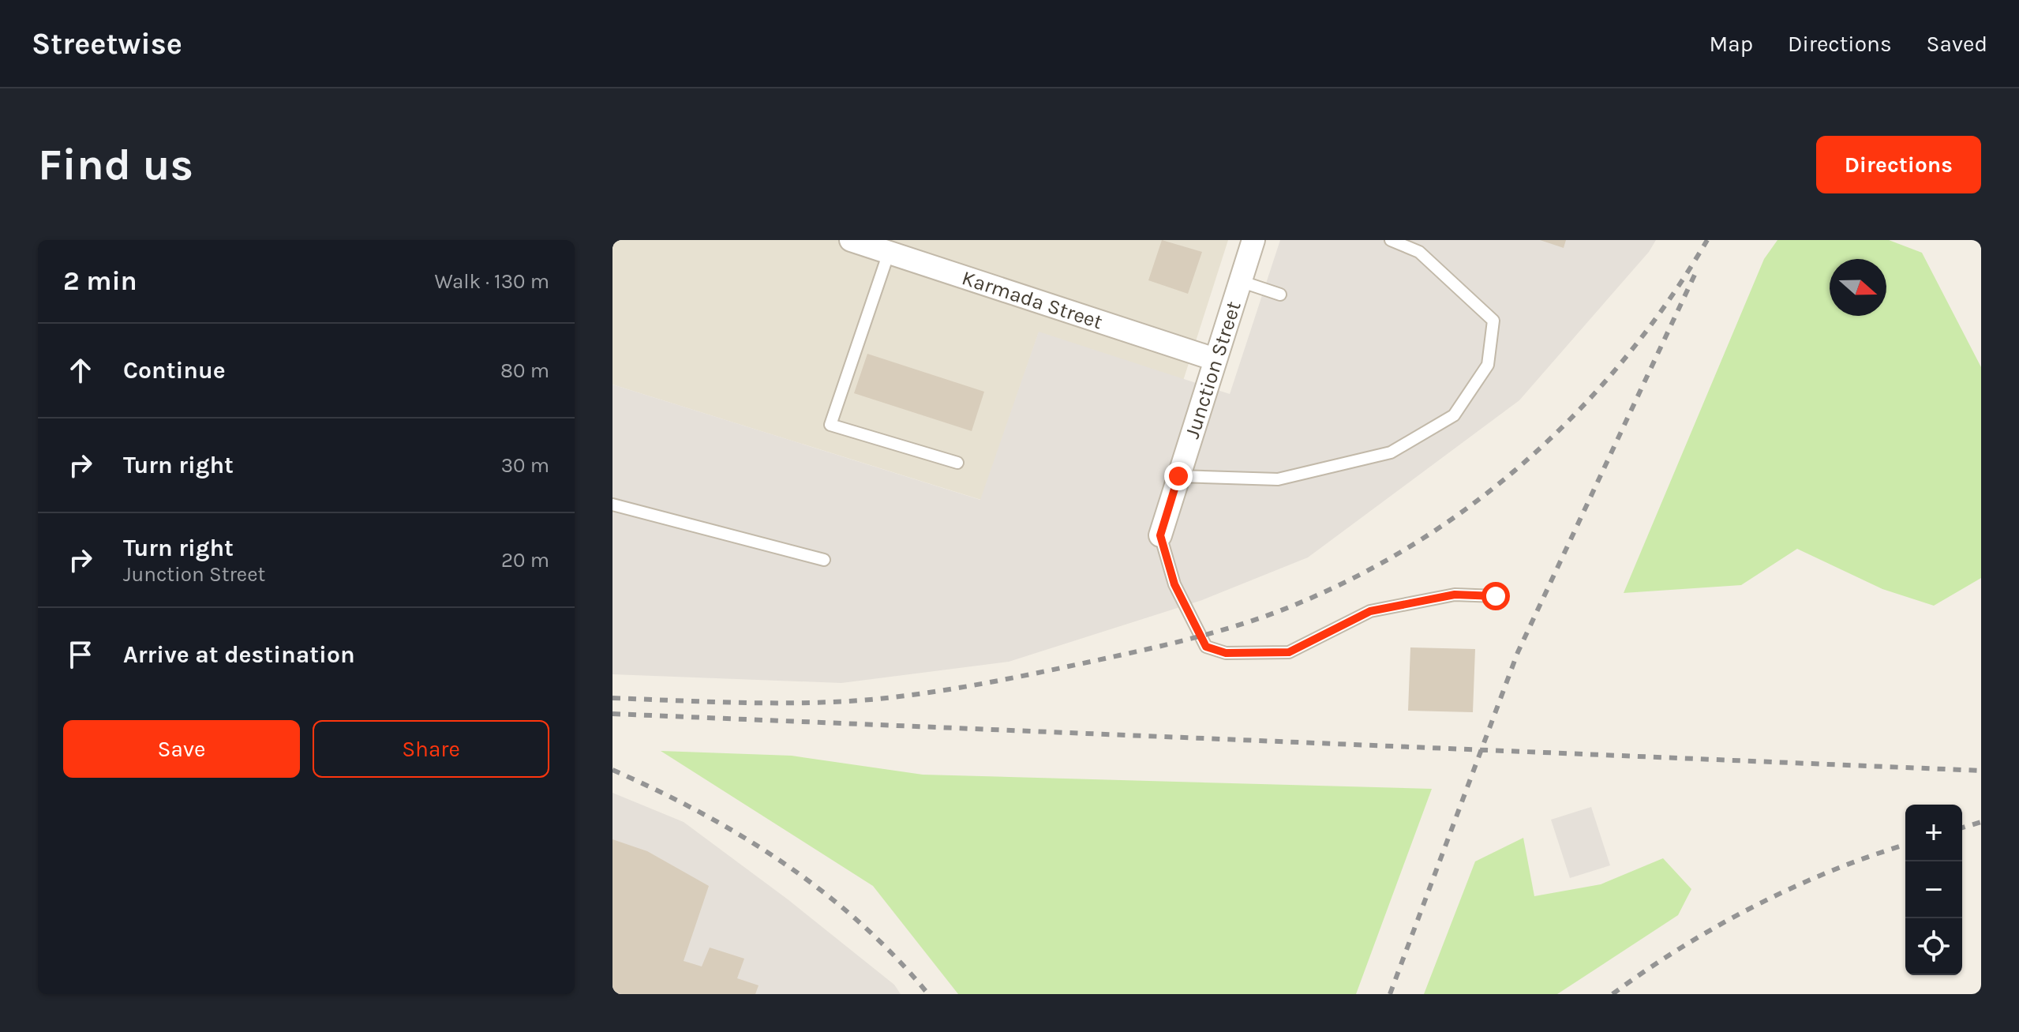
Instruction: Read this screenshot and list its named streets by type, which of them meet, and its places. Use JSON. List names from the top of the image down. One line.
{"streets":{"street":["Karmada Street","Junction Street"]},"crossings":[["Karmada Street","Junction Street"]],"north":"right","page":{"header":"Streetwise","nav":["Map","Directions","Saved"],"buttons":["Directions",["Save","Share"]],"title":"Find us","heading":["2 min","Walk · 130 m"],"list":[["Continue","80 m"],["Turn right","30 m"],["Turn right","Junction Street","20 m"],"Arrive at destination"],"map_buttons":["+","−"]}}
